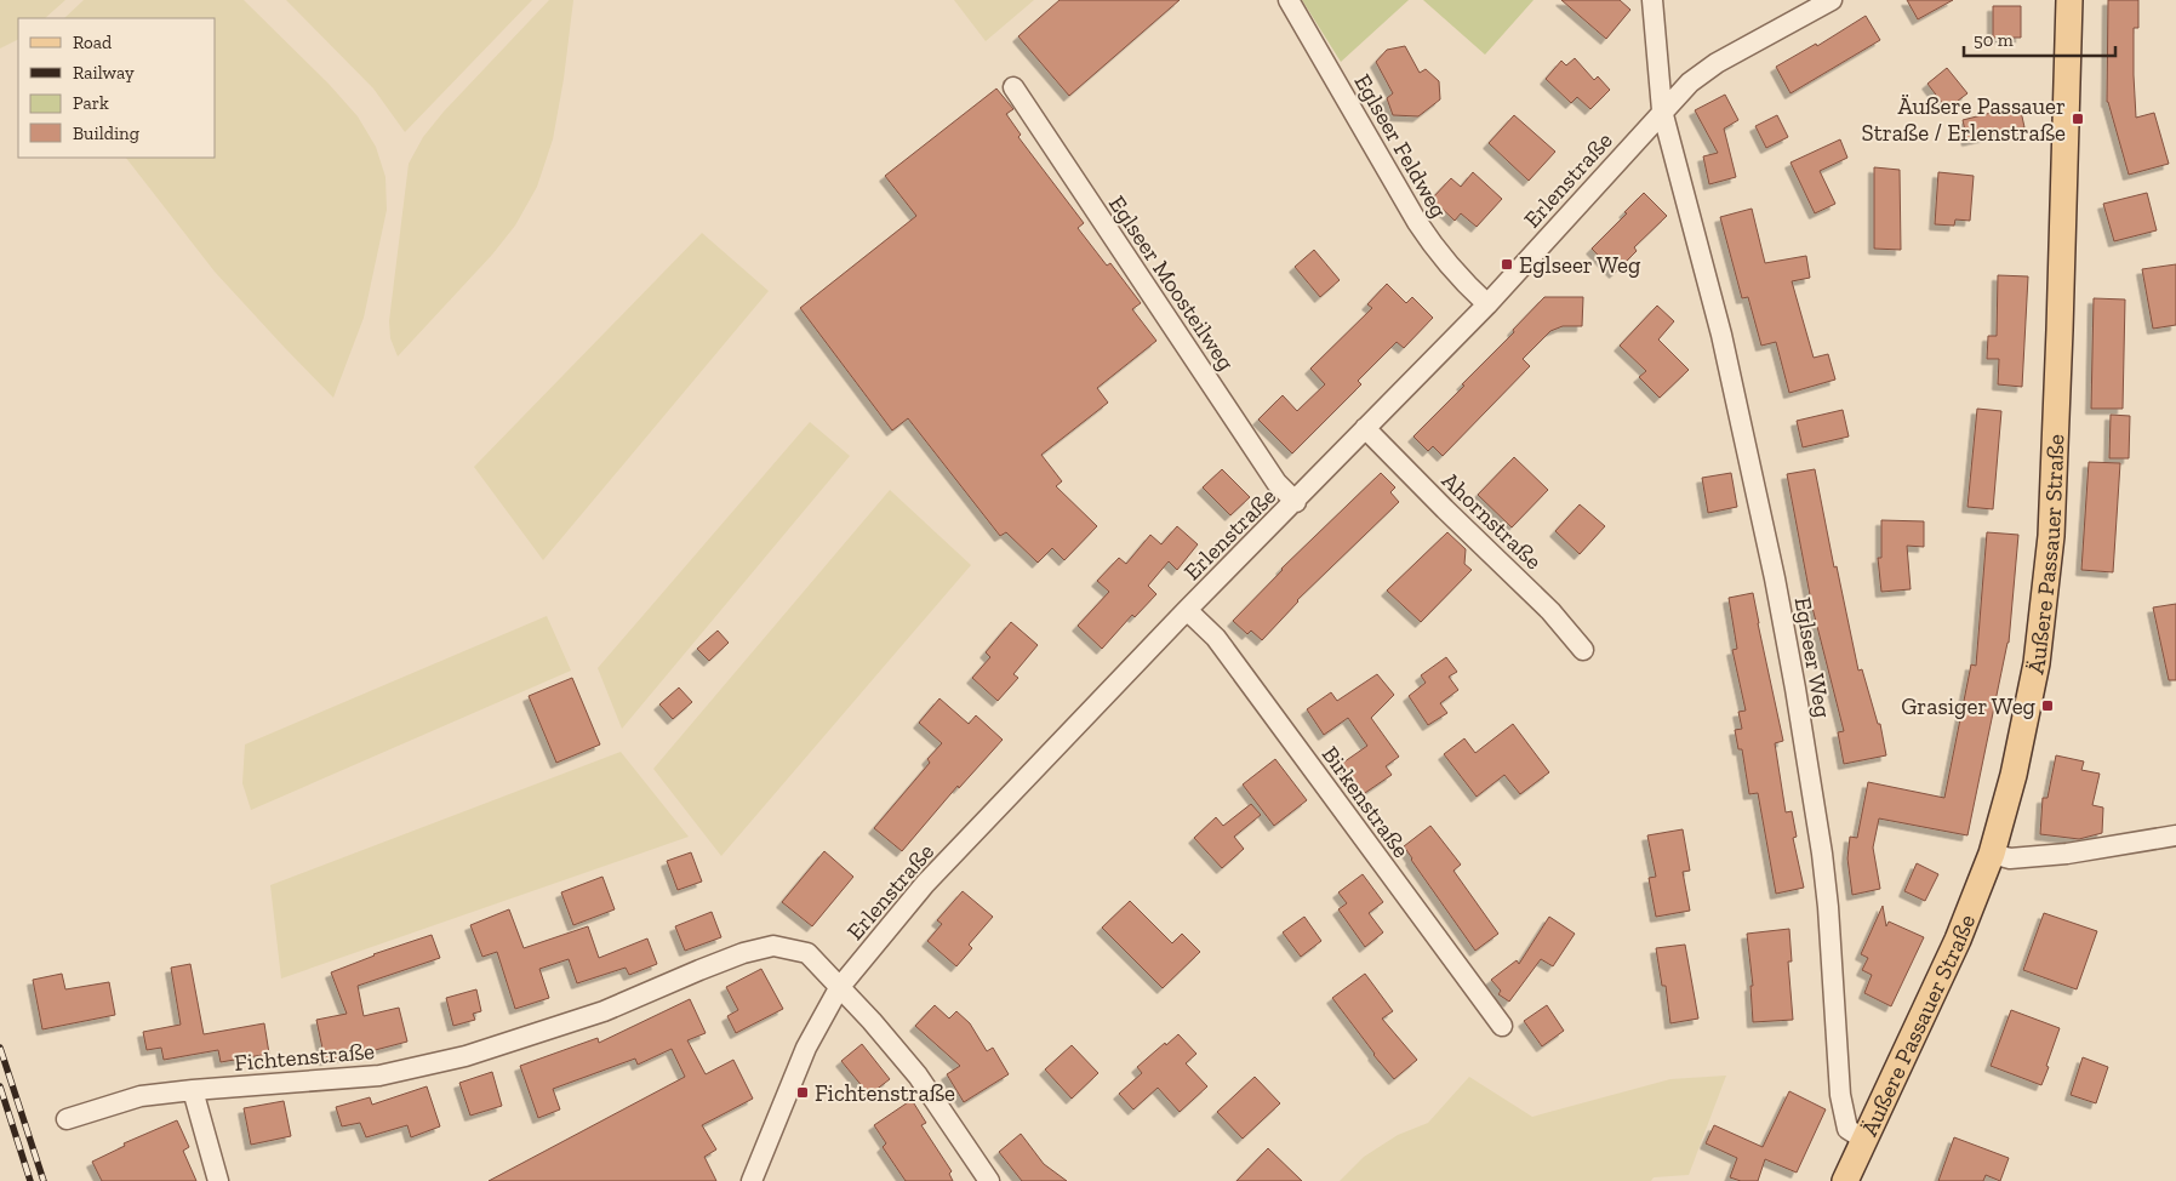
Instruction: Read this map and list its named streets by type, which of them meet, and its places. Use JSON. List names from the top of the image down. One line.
{"streets":{"main road":["Äußere Passauer Straße"],"street":["Eglseer Feldweg","Erlenstraße","Eglseer Moosteilweg","Ahornstraße","Eglseer Weg","Birkenstraße","Fichtenstraße"]},"crossings":[["Eglseer Feldweg","Erlenstraße"],["Erlenstraße","Eglseer Moosteilweg"],["Erlenstraße","Ahornstraße"],["Erlenstraße","Eglseer Weg"],["Erlenstraße","Birkenstraße"],["Erlenstraße","Fichtenstraße"],["Äußere Passauer Straße","Eglseer Weg"]],"places":{"transit":["Äußere Passauer Straße / Erlenstraße","Eglseer Weg","Grasiger Weg","Fichtenstraße"]},"legend":["Road","Railway","Park","Building"],"scale_bar":"50 m"}
